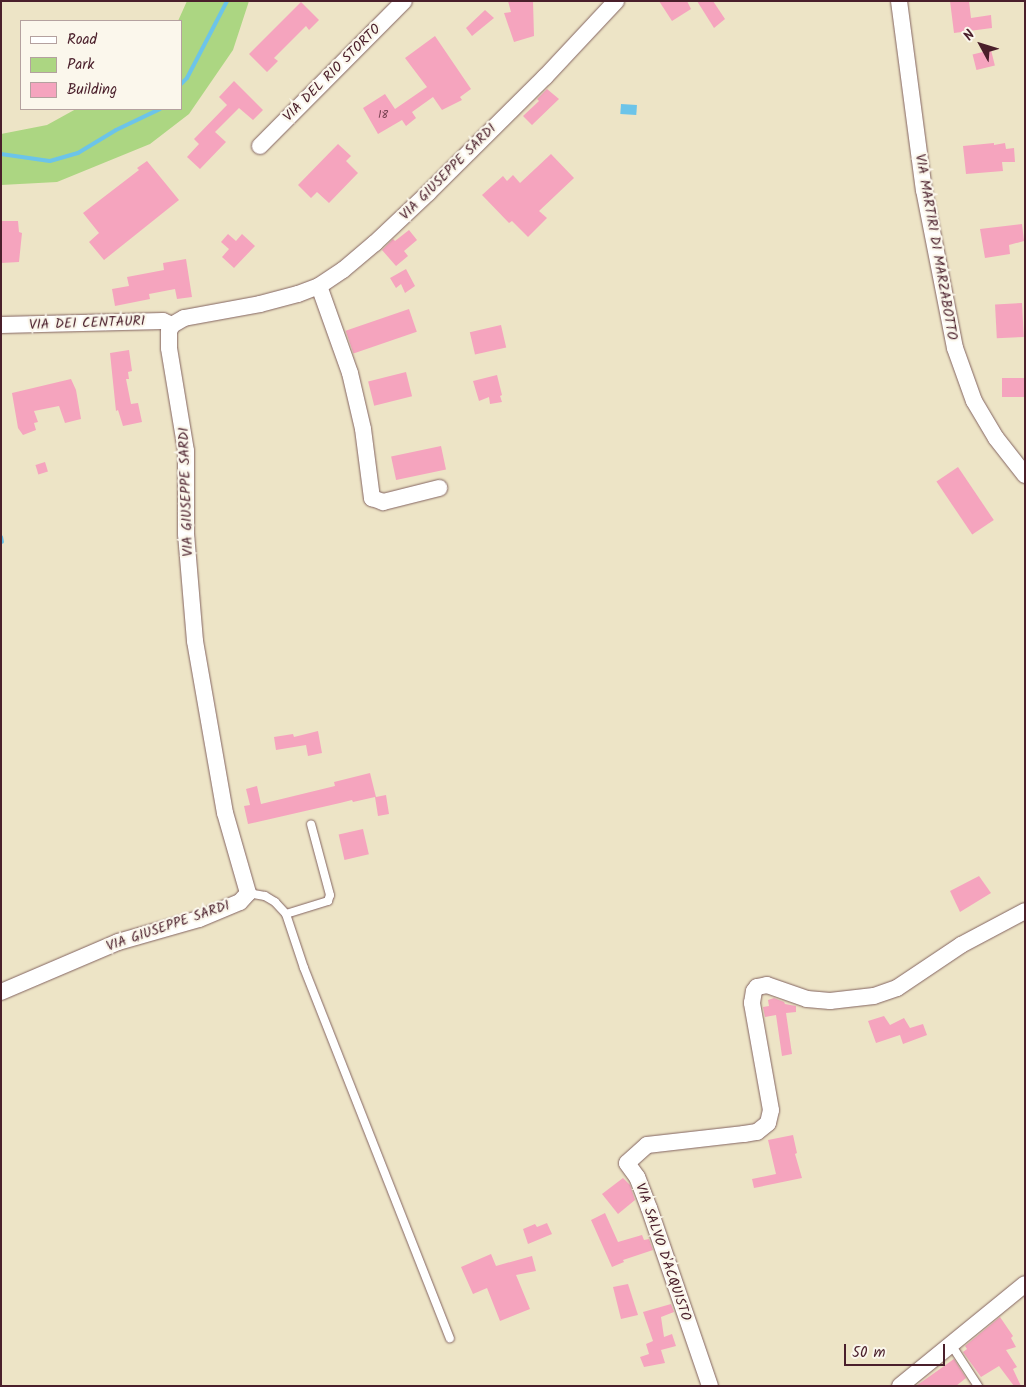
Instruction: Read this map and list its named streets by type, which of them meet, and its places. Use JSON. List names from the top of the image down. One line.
{"streets":{"street":["VIA DEL RIO STORTO","VIA GIUSEPPE SARDI","VIA MARTIRI DI MARZABOTTO","VIA DEI CENTAURI","VIA SALVO D'ACQUISTO"]},"crossings":[["VIA GIUSEPPE SARDI","VIA DEI CENTAURI"]],"house_numbers":["18"],"legend":["Road","Park","Building"],"scale_bar":"50 m","north":"top left"}
